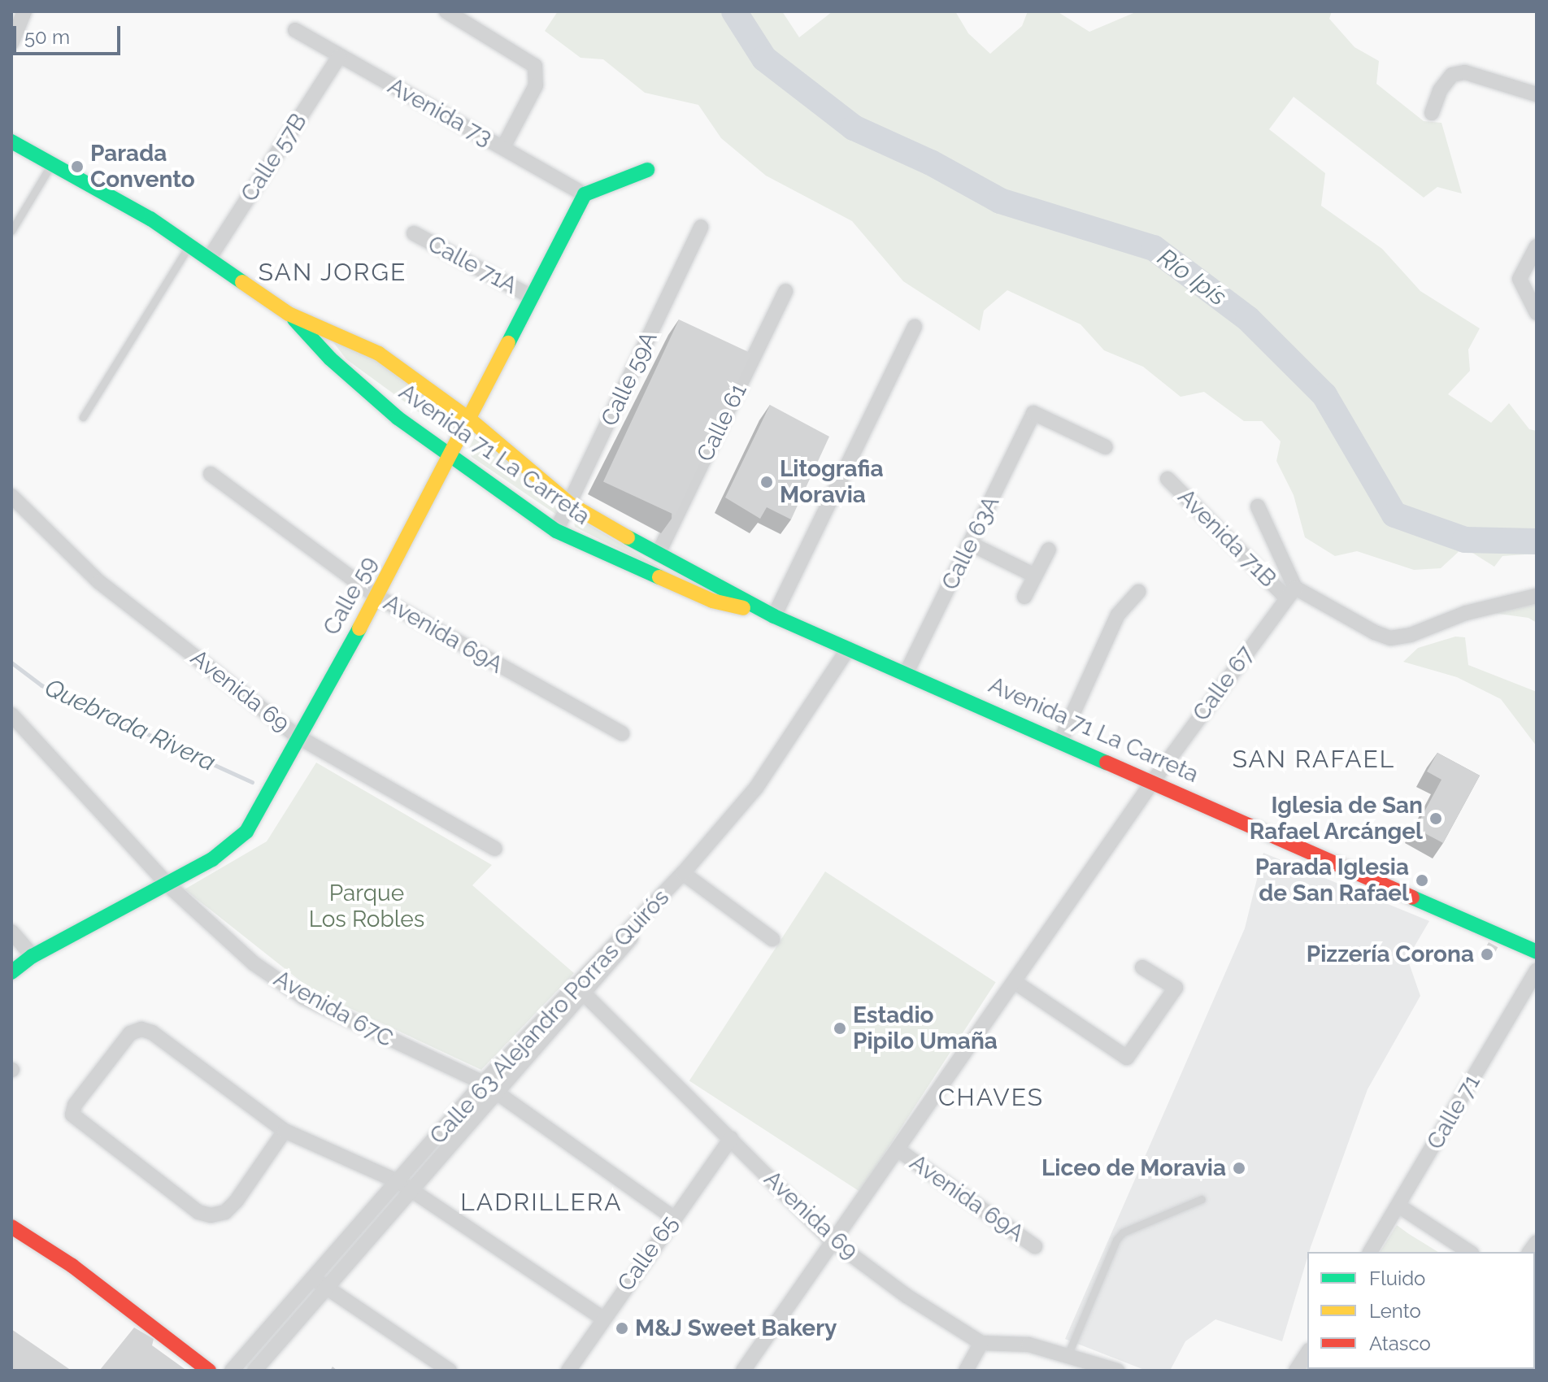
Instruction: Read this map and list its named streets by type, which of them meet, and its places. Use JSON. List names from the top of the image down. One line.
{"streets":{"street":["Avenida 73","Calle 57B","Calle 71A","Calle 59A","Calle 61","Avenida 71 La Carreta","Avenida 71B","Calle 63A","Calle 59","Avenida 69A","Calle 67","Avenida 69","Avenida 67C","Calle 63 Alejandro Porras Quirós","Calle 71","Calle 65"]},"crossings":[["Avenida 73","Calle 57B"],["Avenida 73","Calle 59"],["Calle 57B","Avenida 71 La Carreta"],["Calle 71A","Calle 59"],["Calle 59A","Avenida 71 La Carreta"],["Calle 61","Avenida 71 La Carreta"],["Avenida 71 La Carreta","Calle 63A"],["Avenida 71 La Carreta","Calle 59"],["Avenida 71 La Carreta","Calle 67"],["Avenida 71 La Carreta","Calle 63 Alejandro Porras Quirós"],["Avenida 71B","Calle 67"],["Calle 59","Avenida 69A"],["Calle 59","Avenida 69"],["Calle 59","Avenida 67C"],["Avenida 69A","Calle 67"],["Calle 67","Avenida 69"],["Avenida 69","Calle 63 Alejandro Porras Quirós"],["Avenida 69","Calle 65"],["Avenida 67C","Calle 63 Alejandro Porras Quirós"],["Avenida 67C","Calle 65"]],"districts":["SAN JORGE","SAN RAFAEL","CHAVES","LADRILLERA"],"water":["Río Ipís","Quebrada Rivera"],"parks":["Parque Los Robles"],"places":["Parada Convento","Litografia Moravia","Iglesia de San Rafael Arcángel","Parada Iglesia de San Rafael","Pizzería Corona","Estadio Pipilo Umaña","Liceo de Moravia","M&J Sweet Bakery"],"legend":["Fluido","Lento","Atasco"],"scale_bar":"50 m"}
